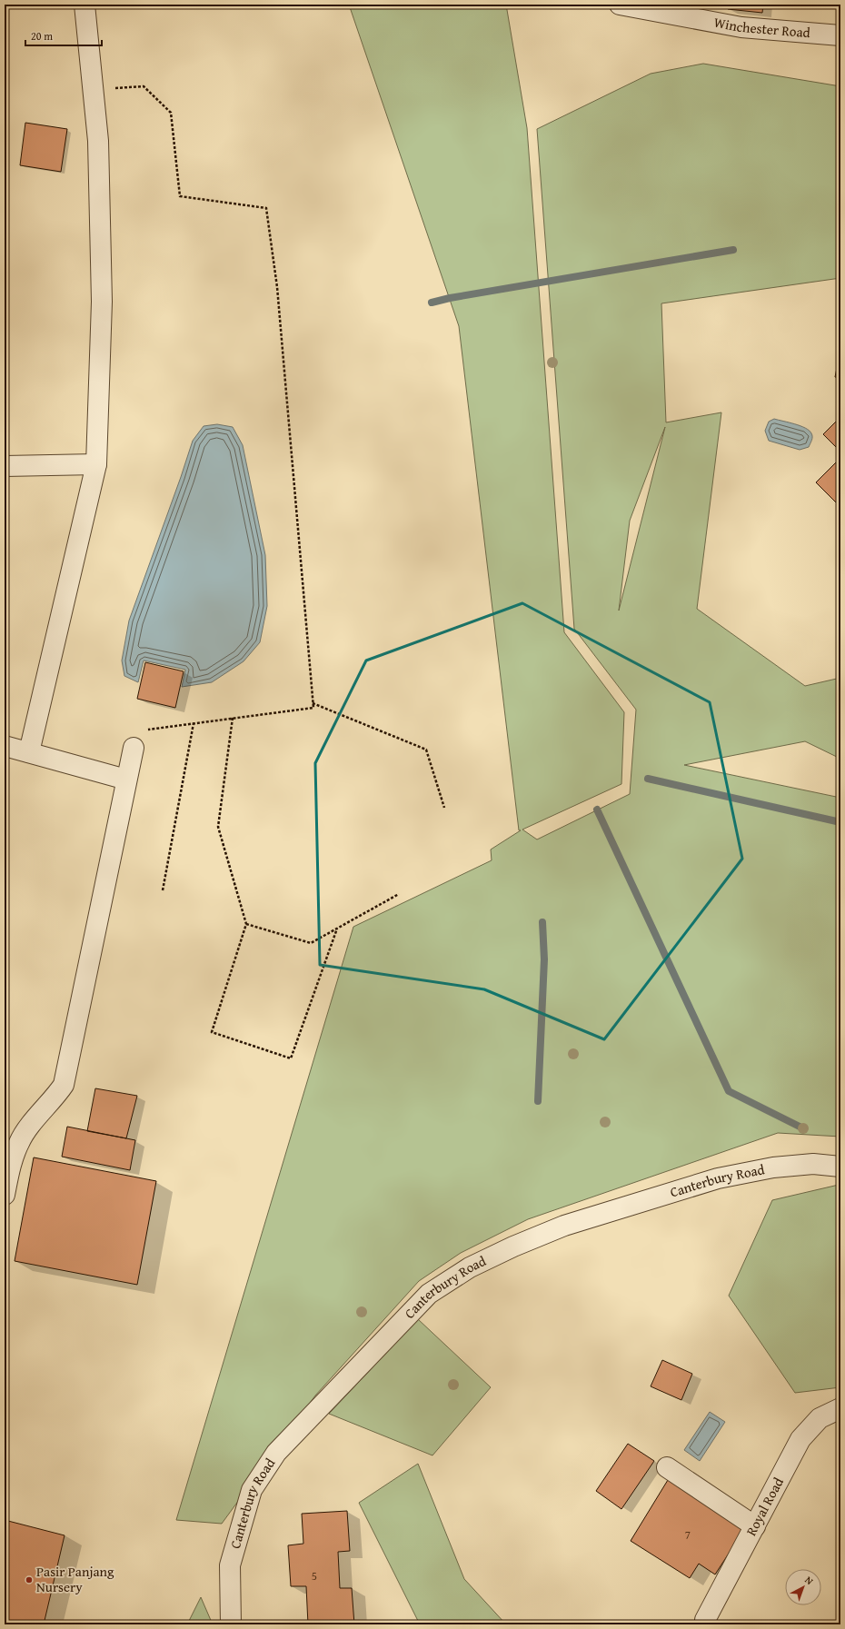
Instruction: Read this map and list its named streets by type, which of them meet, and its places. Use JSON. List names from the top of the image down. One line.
{"streets":{"street":["Winchester Road","Canterbury Road","Royal Road"]},"places":["Pasir Panjang Nursery"],"house_numbers":["7","5"],"scale_bar":"20 m","north":"top right"}
